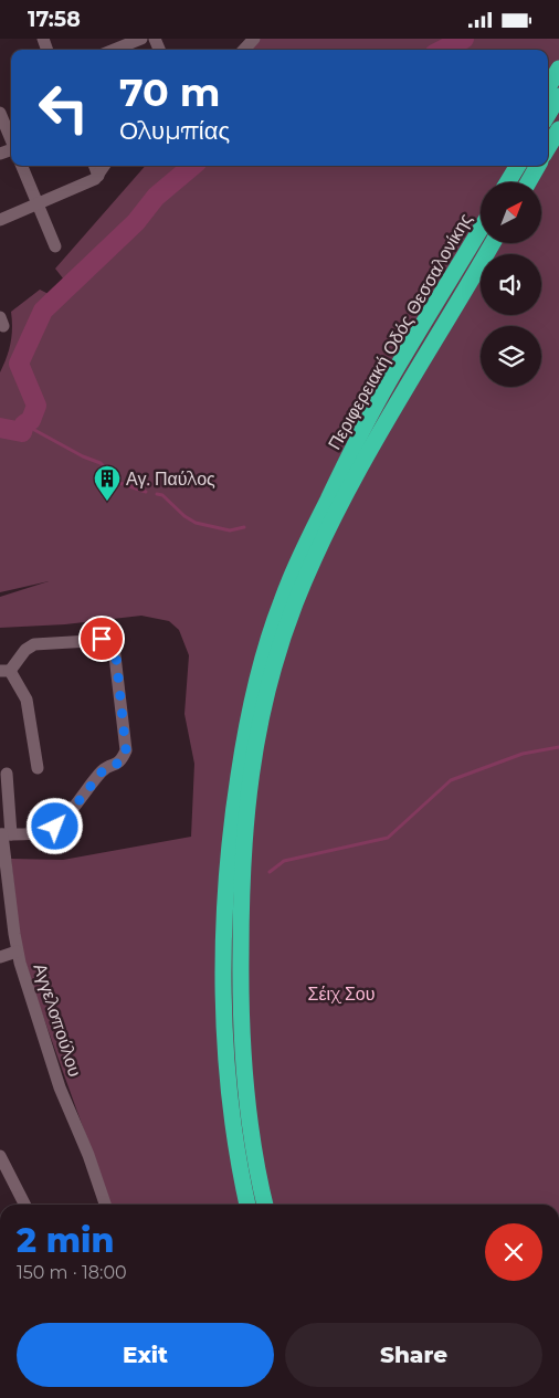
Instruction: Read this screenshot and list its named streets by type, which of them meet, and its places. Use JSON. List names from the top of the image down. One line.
{"streets":{"highway":["Περιφερειακή Οδός Θεσσαλονίκης"],"street":["Αγγελοπούλου"]},"parks":["Σέιχ Σου"],"places":{"building":["Αγ. Παύλος"]},"north":"top right","page":{"status":"17:58","turn":["70 m","Ολυμπίας"],"heading":["2 min","150 m · 18:00"],"buttons":["Exit","Share"]}}
